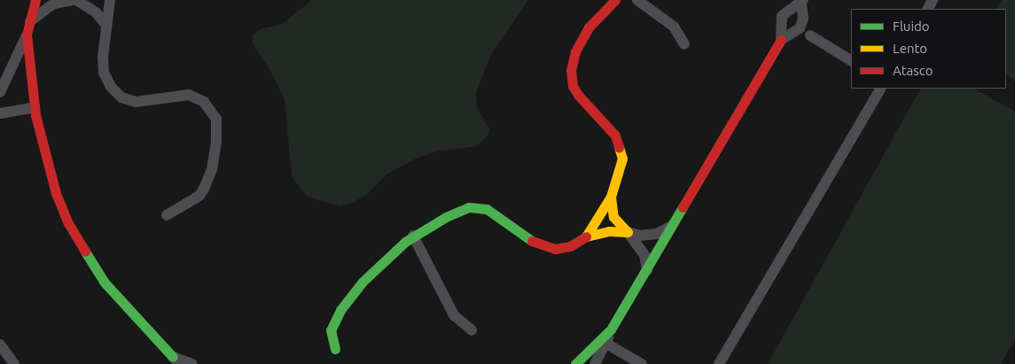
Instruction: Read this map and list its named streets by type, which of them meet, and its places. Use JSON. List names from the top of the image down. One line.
{"legend":["Fluido","Lento","Atasco"]}
